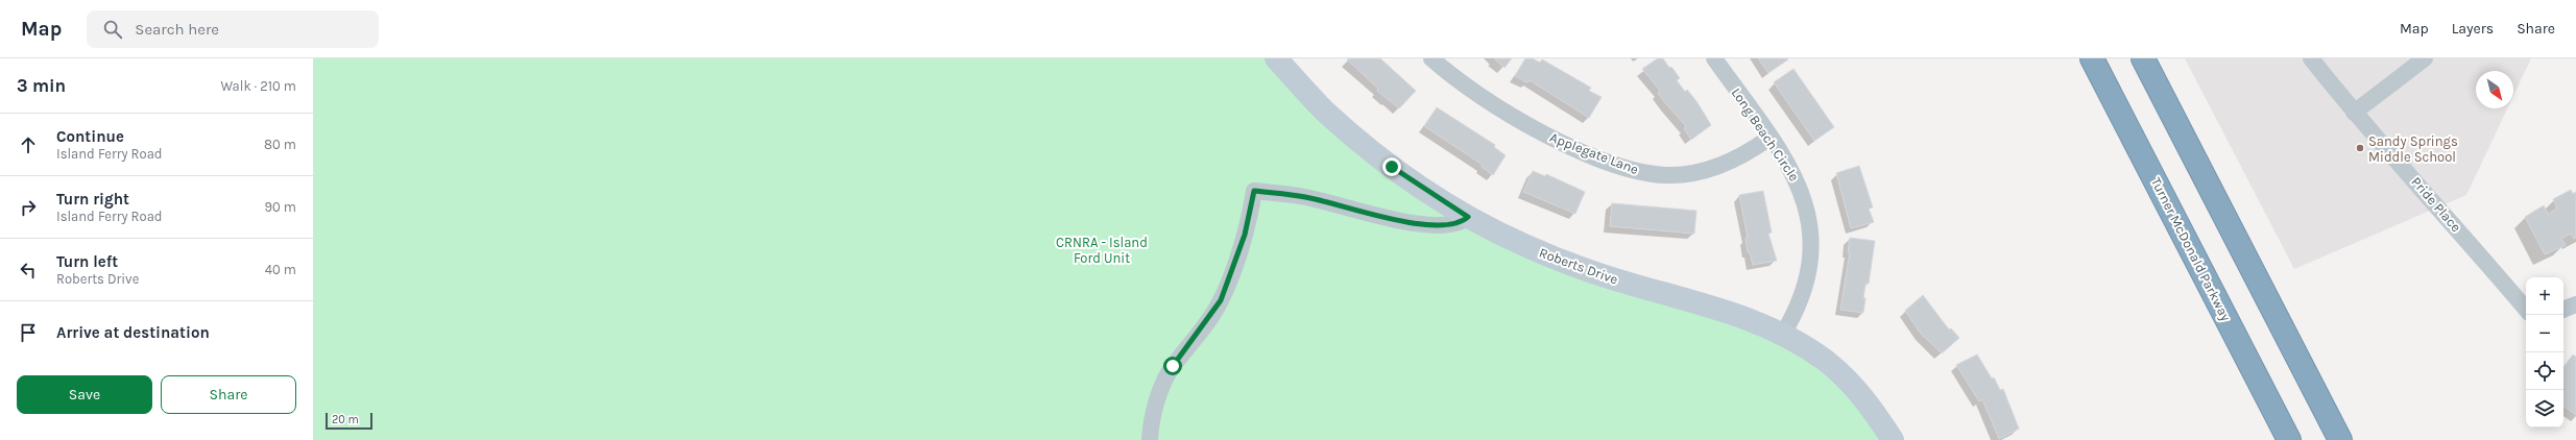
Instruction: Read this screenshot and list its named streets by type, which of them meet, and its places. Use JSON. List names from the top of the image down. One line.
{"streets":{"highway":["Turner McDonald Parkway"],"street":["Long Beach Circle","Applegate Lane","Pride Place","Roberts Drive"]},"crossings":[["Long Beach Circle","Applegate Lane"],["Long Beach Circle","Roberts Drive"]],"parks":["CRNRA - Island Ford Unit"],"places":["Sandy Springs Middle School"],"scale_bar":"20 m","north":"bottom right","page":{"header":"Map","search":"Search here","nav":["Map","Layers","Share"],"heading":["3 min","Walk · 210 m"],"list":[["Continue","Island Ferry Road","80 m"],["Turn right","Island Ferry Road","90 m"],["Turn left","Roberts Drive","40 m"],"Arrive at destination"],"map_buttons":["+","−"],"buttons":["Save","Share"],"scale":"20 m"}}
